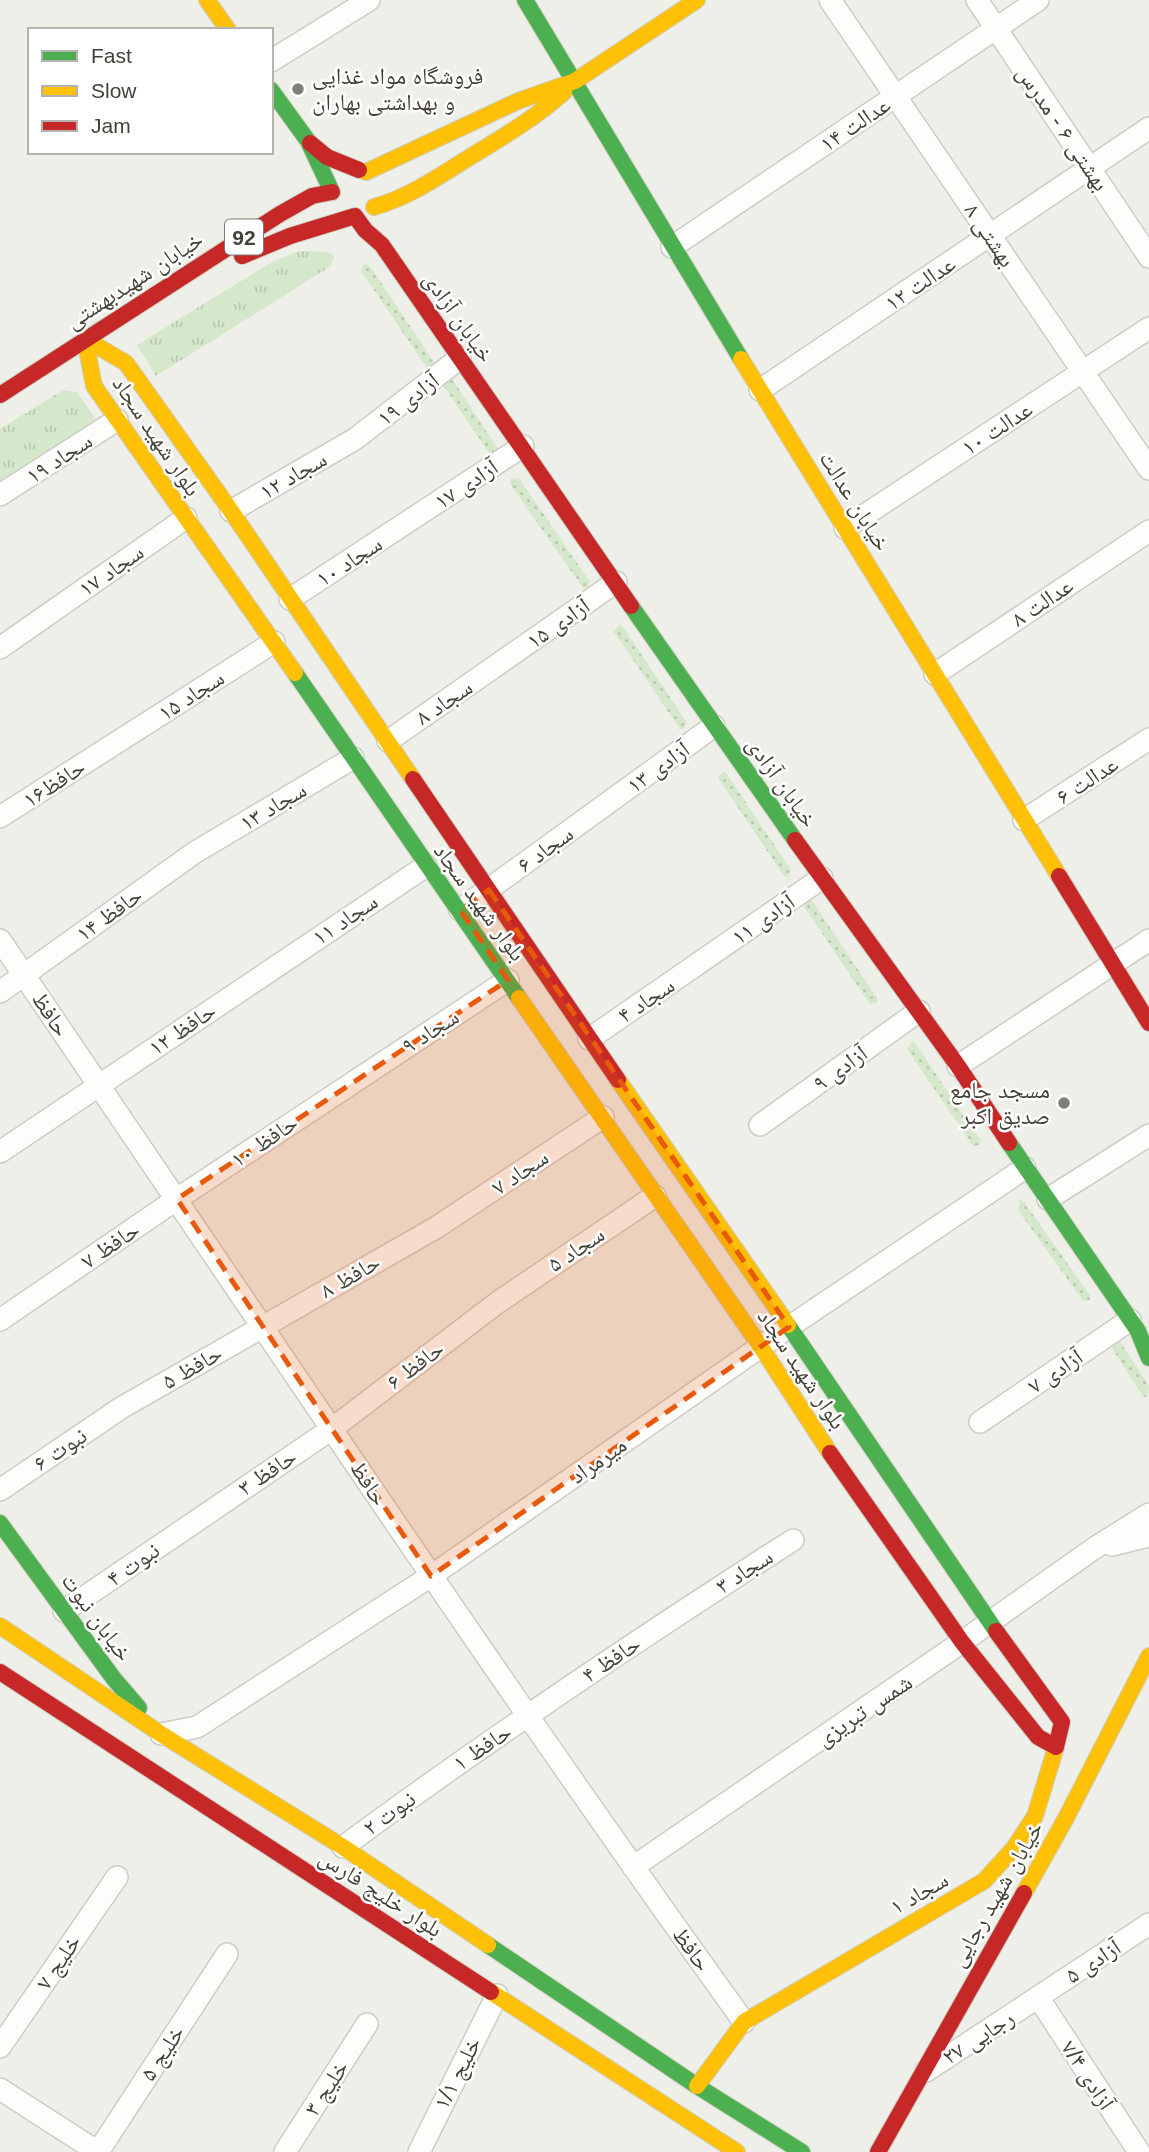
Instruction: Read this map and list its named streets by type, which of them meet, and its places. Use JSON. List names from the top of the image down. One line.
{"streets":{"main road":["92","خیابان شهیدبهشتی","خیابان آزادی","بلوار شهید سجاد","خیابان عدالت","خیابان نبوت","بلوار خلیج فارس","سجاد ۱","خیابان شهید رجایی"],"street":["عدالت ۱۴","بهشتی ۶ - مدرس","بهشتی ۸","عدالت ۱۲","آزادی ۱۹","عدالت ۱۰","سجاد ۱۹","سجاد ۱۲","آزادی ۱۷","سجاد ۱۰","سجاد ۱۷","عدالت ۸","آزادی ۱۵","سجاد ۱۵","سجاد ۸","آزادی ۱۳","عدالت ۶","حافظ۱۶","سجاد ۱۳","سجاد ۶","حافظ ۱۴","سجاد ۱۱","آزادی ۱۱","سجاد ۴","حافظ","حافظ ۱۲","سجاد ۹","آزادی ۹","حافظ ۱۰","سجاد ۷","حافظ ۷","سجاد ۵","حافظ ۸","حافظ ۶","حافظ ۵","آزادی ۷","نبوت ۶","میرمراد","حافظ ۳","نبوت ۴","سجاد ۳","حافظ ۴","شمس تبریزی","حافظ ۱","نبوت ۲","آزادی ۵","خلیج ۷","رجایی ۲۷","خلیج ۵","خلیج ۱/۱","آزادی ۷/۴","خلیج ۳"]},"crossings":[["عدالت ۱۴","بهشتی ۶ - مدرس"],["عدالت ۱۴","بهشتی ۸"],["عدالت ۱۴","خیابان عدالت"],["بهشتی ۶ - مدرس","عدالت ۱۲"],["بهشتی ۸","عدالت ۱۲"],["بهشتی ۸","عدالت ۱۰"],["خیابان شهیدبهشتی","بلوار شهید سجاد"],["عدالت ۱۲","خیابان عدالت"],["خیابان آزادی","آزادی ۱۹"],["خیابان آزادی","آزادی ۱۷"],["خیابان آزادی","آزادی ۱۵"],["خیابان آزادی","آزادی ۱۳"],["خیابان آزادی","آزادی ۱۱"],["خیابان آزادی","آزادی ۹"],["خیابان آزادی","آزادی ۷"],["خیابان آزادی","میرمراد"],["آزادی ۱۹","سجاد ۱۲"],["عدالت ۱۰","خیابان عدالت"],["بلوار شهید سجاد","سجاد ۱۹"],["بلوار شهید سجاد","سجاد ۱۲"],["بلوار شهید سجاد","سجاد ۱۰"],["بلوار شهید سجاد","سجاد ۱۷"],["بلوار شهید سجاد","سجاد ۱۵"],["بلوار شهید سجاد","سجاد ۸"],["بلوار شهید سجاد","سجاد ۱۳"],["بلوار شهید سجاد","سجاد ۶"],["بلوار شهید سجاد","سجاد ۱۱"],["بلوار شهید سجاد","سجاد ۴"],["بلوار شهید سجاد","سجاد ۹"],["بلوار شهید سجاد","سجاد ۷"],["بلوار شهید سجاد","سجاد ۵"],["بلوار شهید سجاد","میرمراد"],["بلوار شهید سجاد","شمس تبریزی"],["بلوار شهید سجاد","سجاد ۱"],["آزادی ۱۷","سجاد ۱۰"],["خیابان عدالت","عدالت ۸"],["خیابان عدالت","عدالت ۶"],["آزادی ۱۵","سجاد ۸"],["سجاد ۱۵","حافظ۱۶"],["آزادی ۱۳","سجاد ۶"],["سجاد ۱۳","حافظ ۱۴"],["حافظ ۱۴","حافظ"],["سجاد ۱۱","حافظ ۱۲"],["آزادی ۱۱","سجاد ۴"],["حافظ","حافظ ۱۲"],["حافظ","حافظ ۱۰"],["حافظ","حافظ ۷"],["حافظ","حافظ ۸"],["حافظ","حافظ ۶"],["حافظ","حافظ ۵"],["حافظ","میرمراد"],["حافظ","حافظ ۳"],["حافظ","حافظ ۴"],["حافظ","شمس تبریزی"],["حافظ","حافظ ۱"],["حافظ","سجاد ۱"],["سجاد ۹","حافظ ۱۰"],["حافظ ۱۰","حافظ ۷"],["سجاد ۷","حافظ ۸"],["سجاد ۵","حافظ ۶"],["حافظ ۸","حافظ ۵"],["حافظ ۶","حافظ ۳"],["حافظ ۵","نبوت ۶"],["میرمراد","خیابان نبوت"],["میرمراد","بلوار خلیج فارس"],["حافظ ۳","نبوت ۴"],["نبوت ۴","خیابان نبوت"],["سجاد ۳","حافظ ۴"],["خیابان نبوت","بلوار خلیج فارس"],["حافظ ۴","حافظ ۱"],["حافظ ۱","نبوت ۲"],["بلوار خلیج فارس","خلیج ۱/۱"],["خیابان شهید رجایی","رجایی ۲۷"],["آزادی ۵","رجایی ۲۷"],["آزادی ۵","آزادی ۷/۴"],["رجایی ۲۷","آزادی ۷/۴"]],"places":["فروشگاه مواد غذایی و بهداشتی بهاران","مسجد جامع صدیق اکبر"],"legend":["Fast","Slow","Jam"]}
